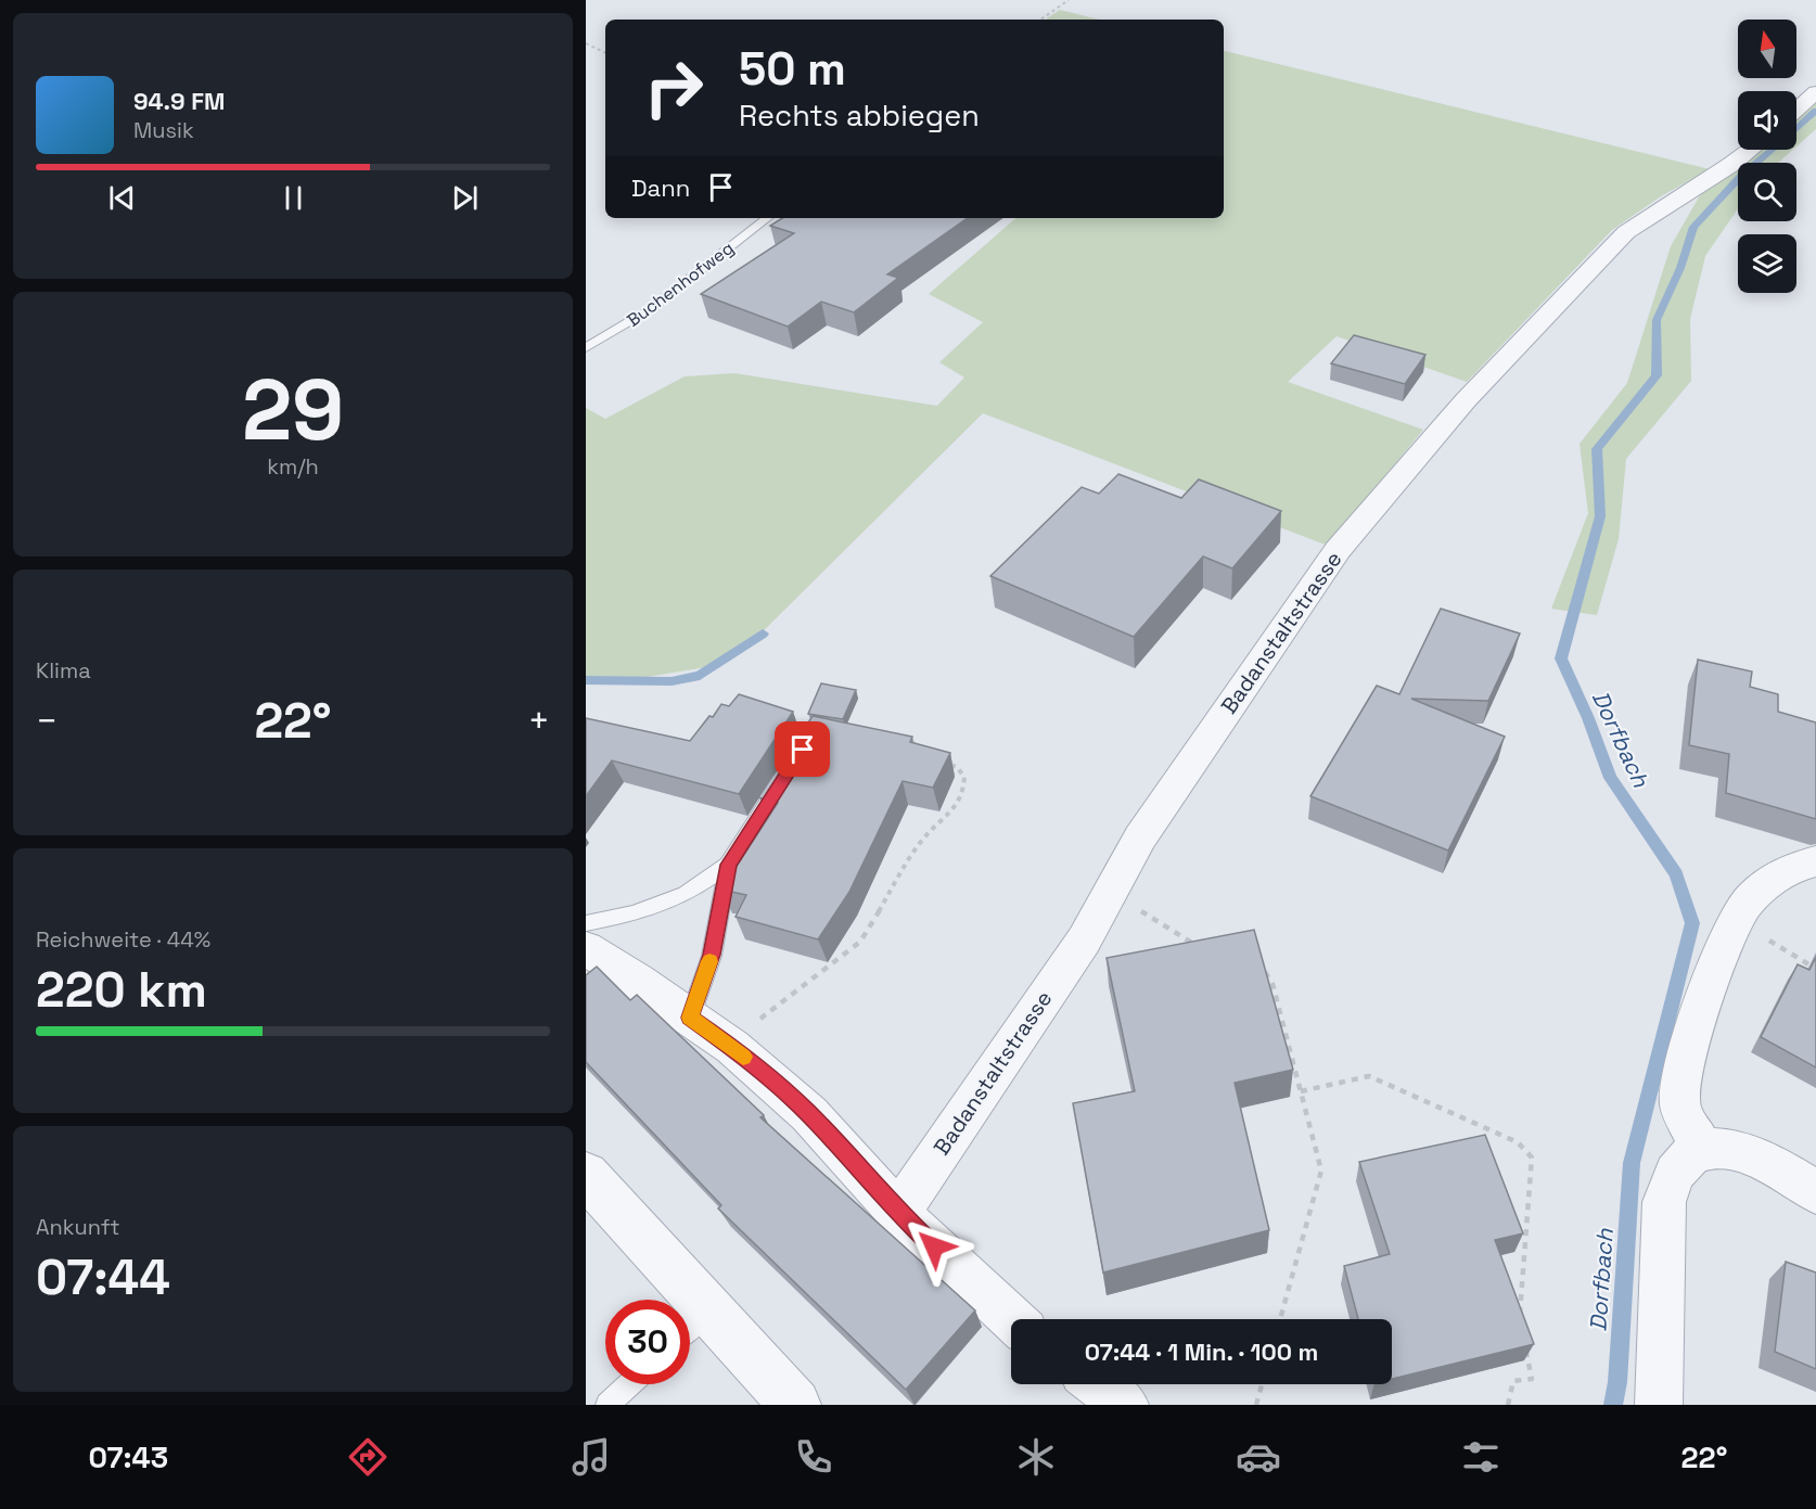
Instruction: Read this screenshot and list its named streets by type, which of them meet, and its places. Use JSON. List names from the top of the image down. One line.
{"streets":{"street":["Badanstaltstrasse"],"lane":["Buchenhofweg"]},"water":["Dorfbach"],"north":"top","page":{"turn":["50 m","Rechts abbiegen"],"song":["94.9 FM","Musik"],"then":"Dann","tile":[["29","km/h"],"Klima",["Reichweite · 44%","220 km"],["Ankunft","07:44"]],"heat":["−","22°","+"],"limit":"30","trip":"07:44 · 1 Min. · 100 m","tabs":["07:43","22°"]}}
